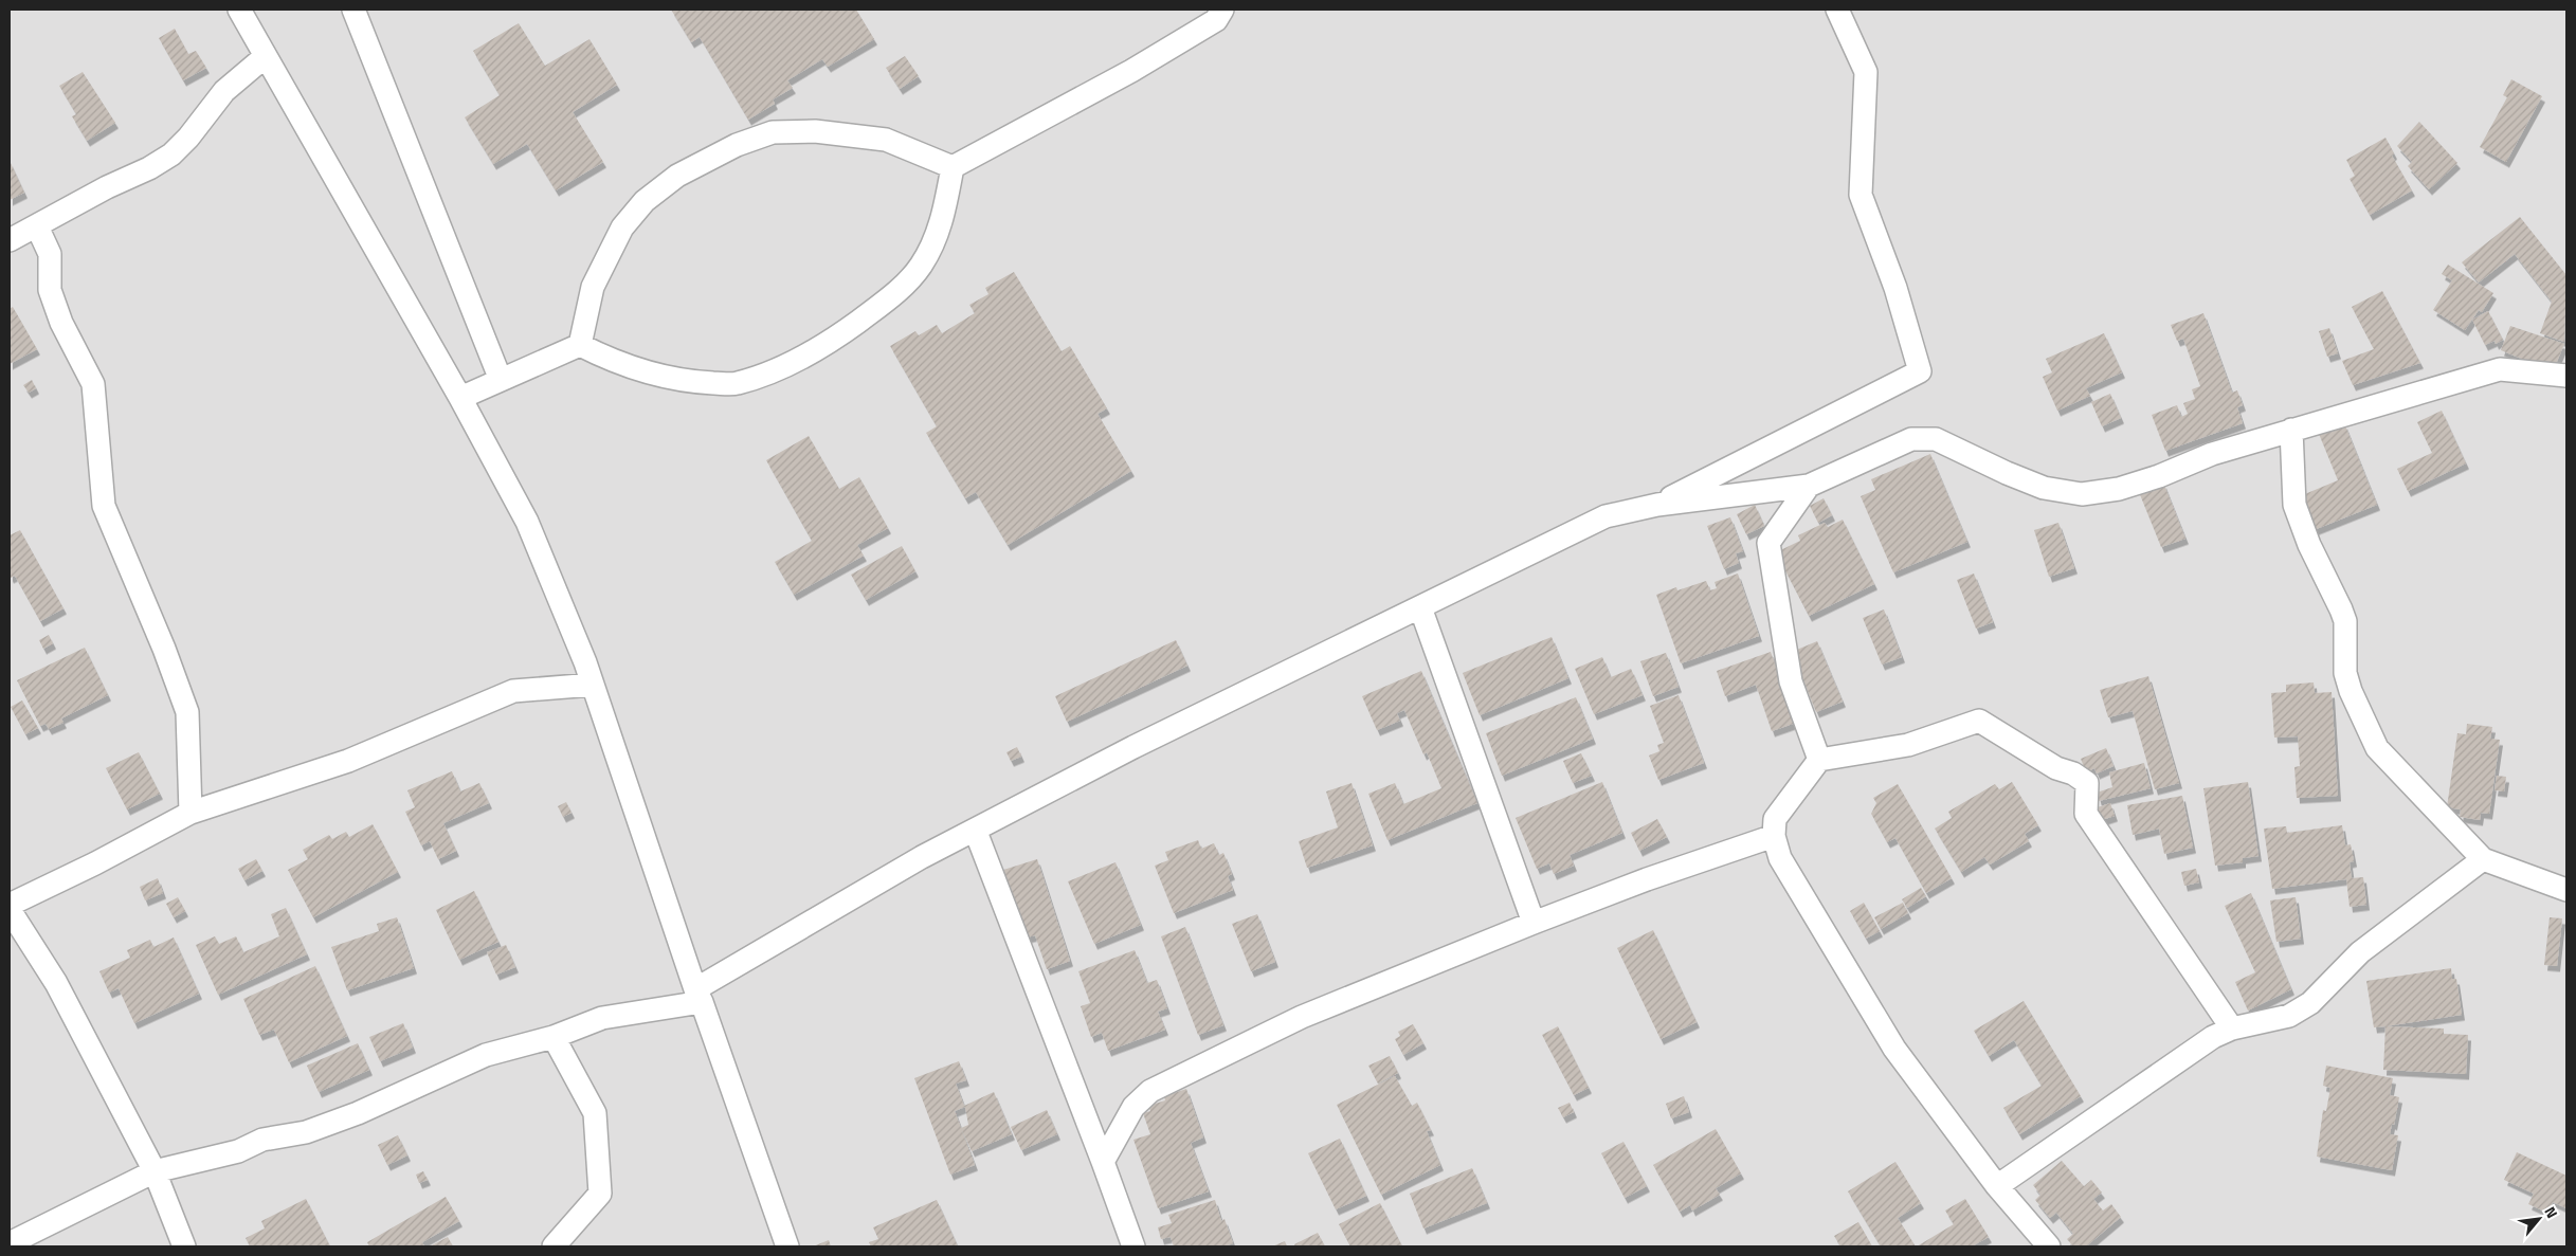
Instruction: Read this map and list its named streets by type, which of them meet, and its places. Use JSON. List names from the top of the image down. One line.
{"north":"top right"}
